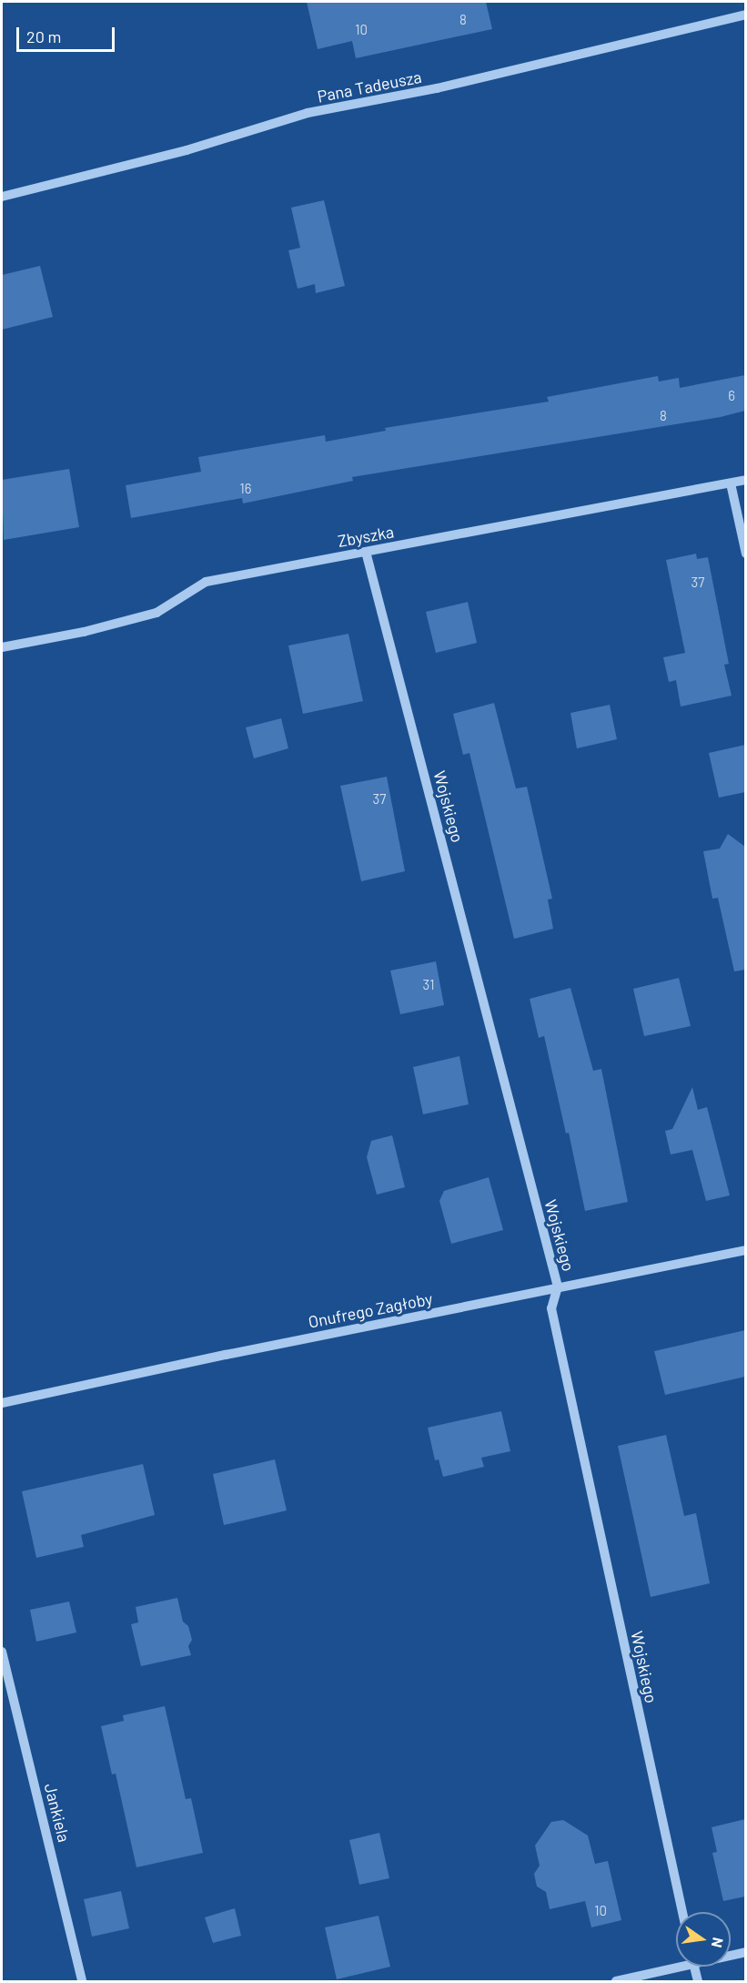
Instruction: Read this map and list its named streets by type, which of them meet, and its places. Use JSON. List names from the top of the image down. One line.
{"streets":{"street":["Pana Tadeusza","Zbyszka","Wojskiego","Onufrego Zagłoby","Jankiela"]},"crossings":[["Zbyszka","Wojskiego"],["Wojskiego","Onufrego Zagłoby"]],"house_numbers":["8","10","6","8","16","37","37","31","10"],"scale_bar":"20 m","north":"right"}
